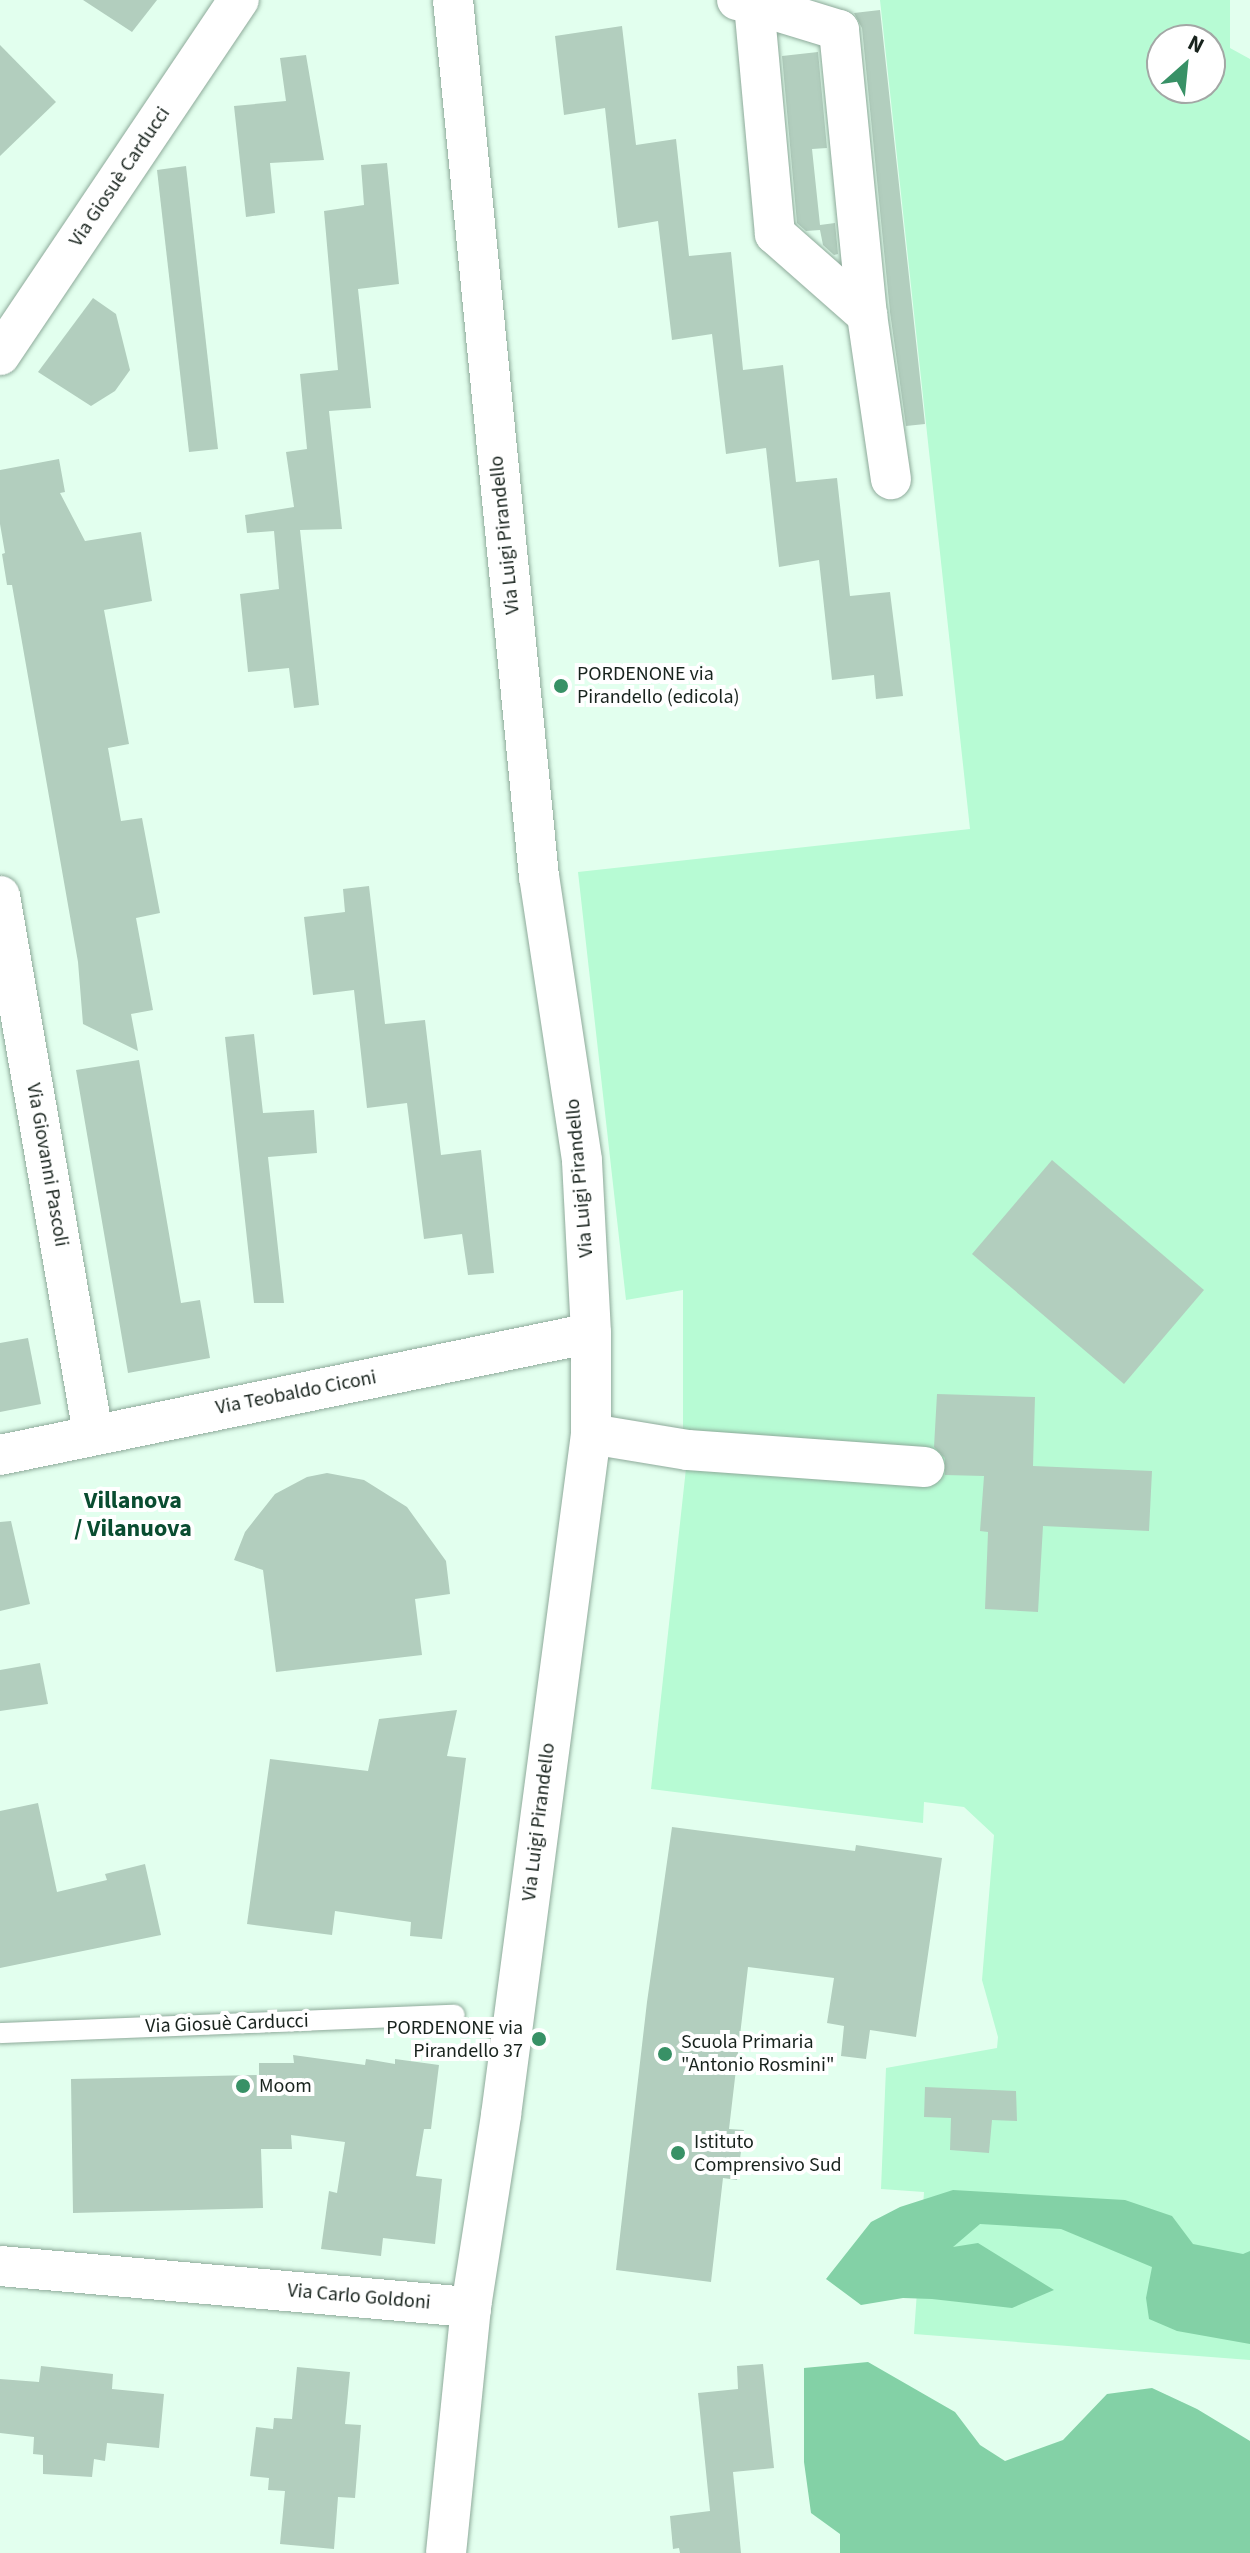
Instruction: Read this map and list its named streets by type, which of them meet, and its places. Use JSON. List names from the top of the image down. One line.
{"streets":{"street":["Via Giosuè Carducci","Via Luigi Pirandello","Via Giovanni Pascoli","Via Teobaldo Ciconi","Via Carlo Goldoni"]},"crossings":[["Via Luigi Pirandello","Via Teobaldo Ciconi"],["Via Luigi Pirandello","Via Carlo Goldoni"],["Via Giovanni Pascoli","Via Teobaldo Ciconi"]],"districts":["Villanova / Vilanuova"],"places":["PORDENONE via Pirandello (edicola)","PORDENONE via Pirandello 37","Scuola Primaria \"Antonio Rosmini\"","Moom","Istituto Comprensivo Sud"],"north":"top right"}
